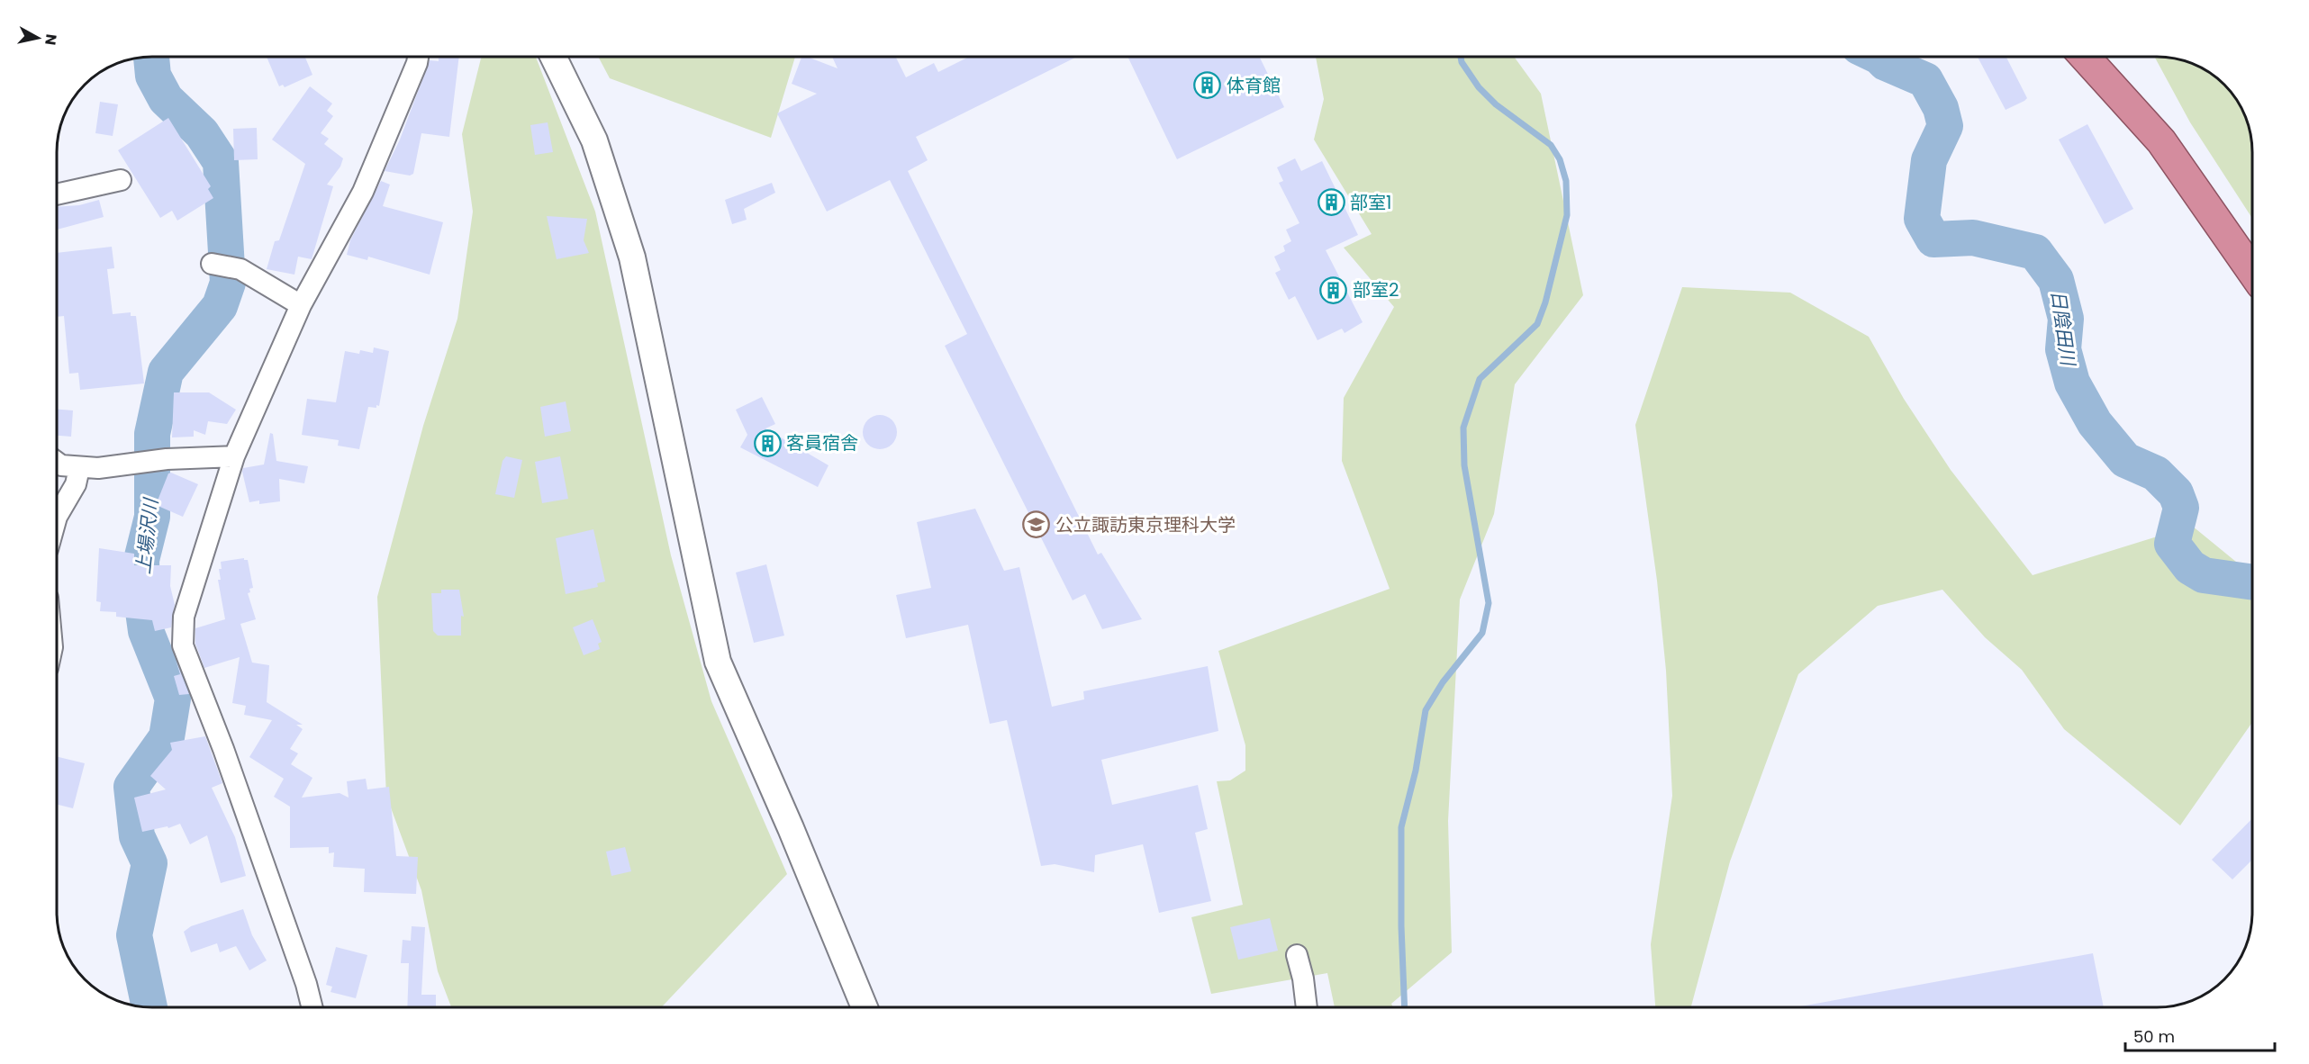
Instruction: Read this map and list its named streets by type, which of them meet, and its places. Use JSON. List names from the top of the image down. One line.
{"water":["日陰田川","上場沢川"],"places":{"building":["体育館","部室1","部室2","客員宿舎"],"school or university":["公立諏訪東京理科大学"]},"scale_bar":"50 m","north":"right"}
